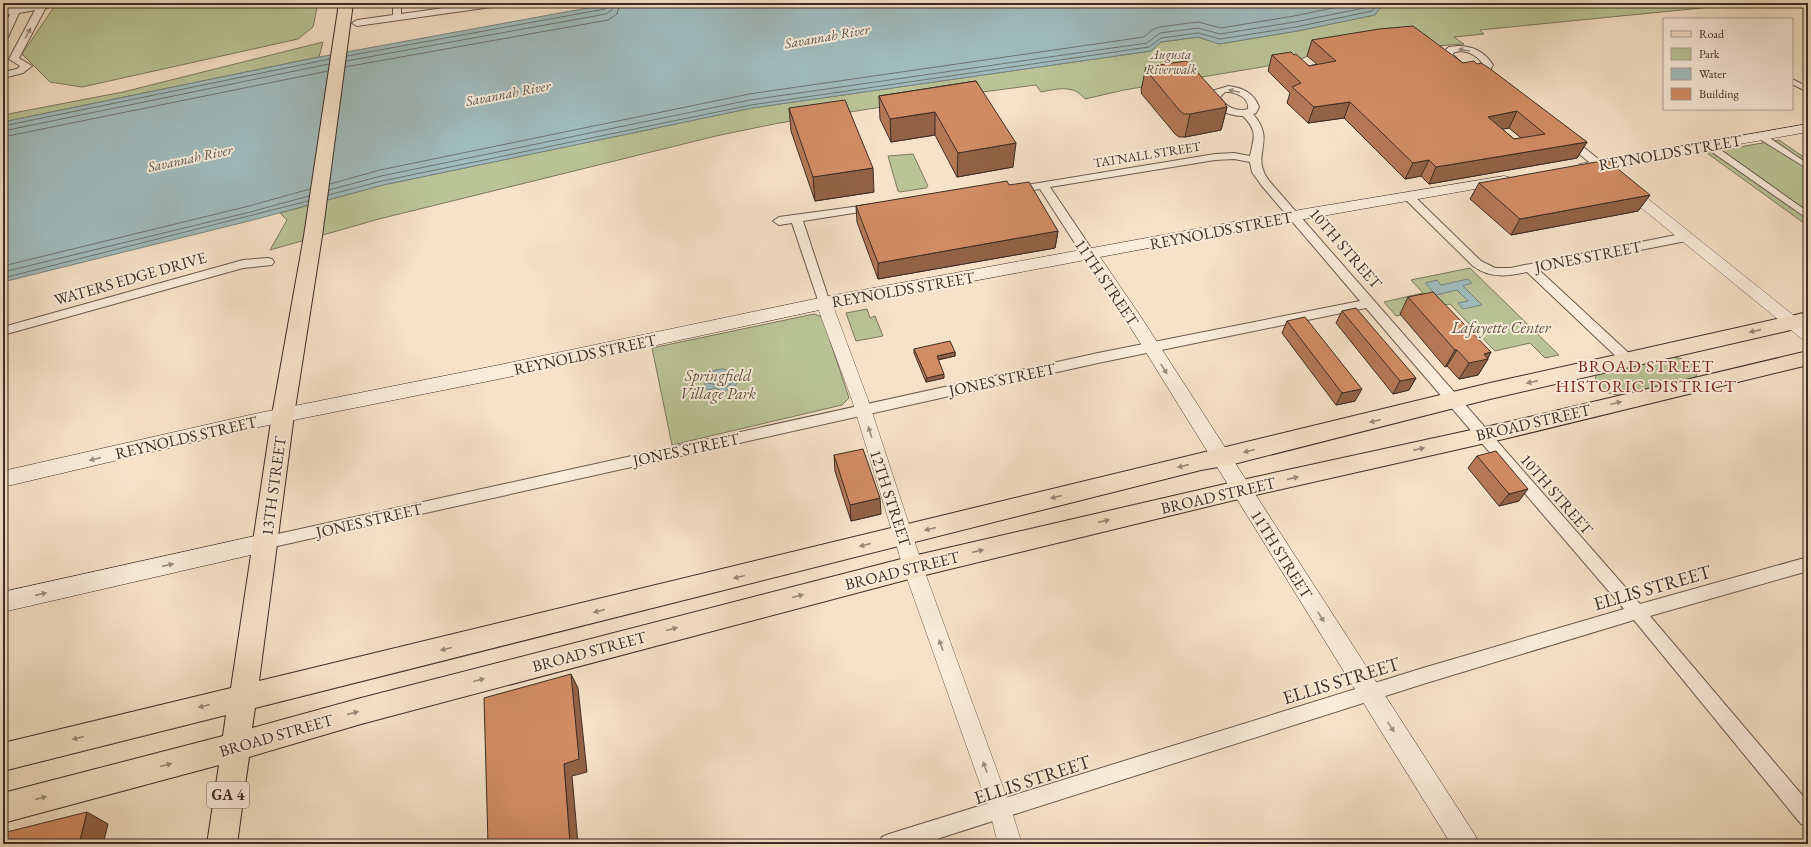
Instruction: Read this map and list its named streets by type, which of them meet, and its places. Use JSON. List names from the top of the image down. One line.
{"streets":{"main road":["REYNOLDS STREET","JONES STREET","11TH STREET","BROAD STREET","13TH STREET","GA 4"],"street":["TATNALL STREET","10TH STREET","WATERS EDGE DRIVE","12TH STREET","ELLIS STREET"]},"crossings":[["REYNOLDS STREET","10TH STREET"],["REYNOLDS STREET","JONES STREET"],["REYNOLDS STREET","11TH STREET"],["REYNOLDS STREET","13TH STREET"],["REYNOLDS STREET","12TH STREET"],["TATNALL STREET","10TH STREET"],["TATNALL STREET","11TH STREET"],["10TH STREET","JONES STREET"],["10TH STREET","BROAD STREET"],["10TH STREET","ELLIS STREET"],["JONES STREET","11TH STREET"],["JONES STREET","13TH STREET"],["JONES STREET","12TH STREET"],["11TH STREET","BROAD STREET"],["11TH STREET","ELLIS STREET"],["BROAD STREET","13TH STREET"],["BROAD STREET","12TH STREET"],["12TH STREET","ELLIS STREET"]],"one_way":["11TH STREET","12TH STREET"],"districts":["BROAD STREET HISTORIC DISTRICT"],"water":["Savannah River"],"parks":["Augusta Riverwalk","Lafayette Center","Springfield Village Park"],"legend":["Road","Park","Water","Building"]}
